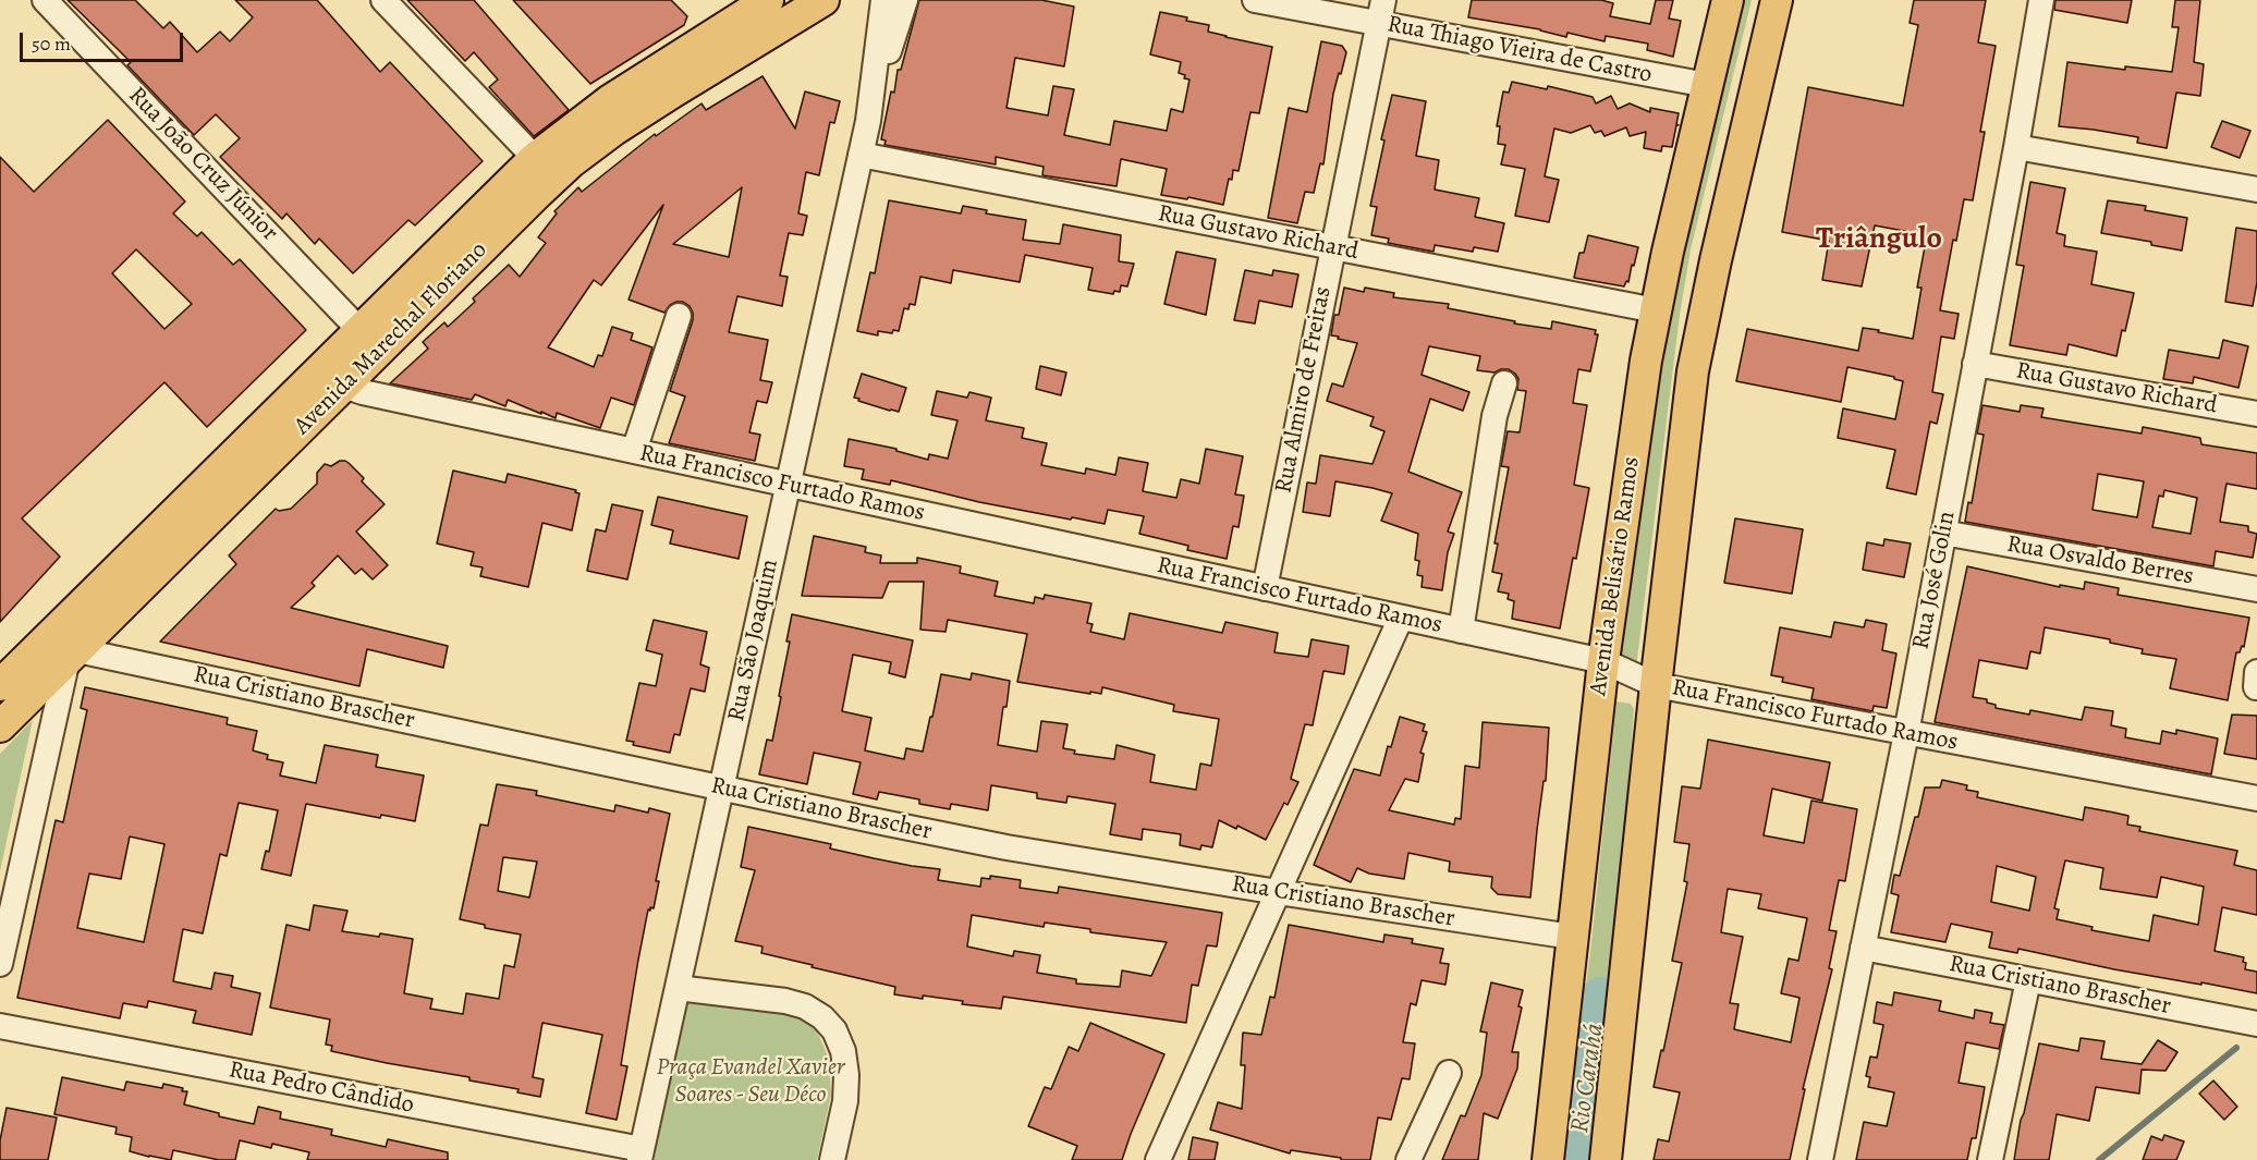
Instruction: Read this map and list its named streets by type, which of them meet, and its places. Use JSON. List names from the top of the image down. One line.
{"streets":{"main road":["Avenida Marechal Floriano","Avenida Belisário Ramos"],"street":["Rua Thiago Vieira de Castro","Rua João Cruz Júnior","Rua Gustavo Richard","Rua Almiro de Freitas","Rua Francisco Furtado Ramos","Rua Osvaldo Berres","Rua José Golin","Rua São Joaquim","Rua Cristiano Brascher","Rua Pedro Cândido"]},"crossings":[["Rua Thiago Vieira de Castro","Rua Almiro de Freitas"],["Rua Thiago Vieira de Castro","Avenida Belisário Ramos"],["Rua João Cruz Júnior","Avenida Marechal Floriano"],["Rua Gustavo Richard","Rua Almiro de Freitas"],["Rua Gustavo Richard","Avenida Belisário Ramos"],["Rua Gustavo Richard","Rua José Golin"],["Rua Gustavo Richard","Rua São Joaquim"],["Avenida Marechal Floriano","Rua Francisco Furtado Ramos"],["Avenida Marechal Floriano","Rua Cristiano Brascher"],["Rua Almiro de Freitas","Rua Francisco Furtado Ramos"],["Rua Francisco Furtado Ramos","Avenida Belisário Ramos"],["Rua Francisco Furtado Ramos","Rua José Golin"],["Rua Francisco Furtado Ramos","Rua São Joaquim"],["Rua Osvaldo Berres","Rua José Golin"],["Avenida Belisário Ramos","Rua Cristiano Brascher"],["Rua José Golin","Rua Cristiano Brascher"],["Rua São Joaquim","Rua Cristiano Brascher"],["Rua São Joaquim","Rua Pedro Cândido"]],"districts":["Triângulo"],"water":["Rio Carahá"],"parks":["Praça Evandel Xavier Soares - Seu Déco"],"scale_bar":"50 m"}
